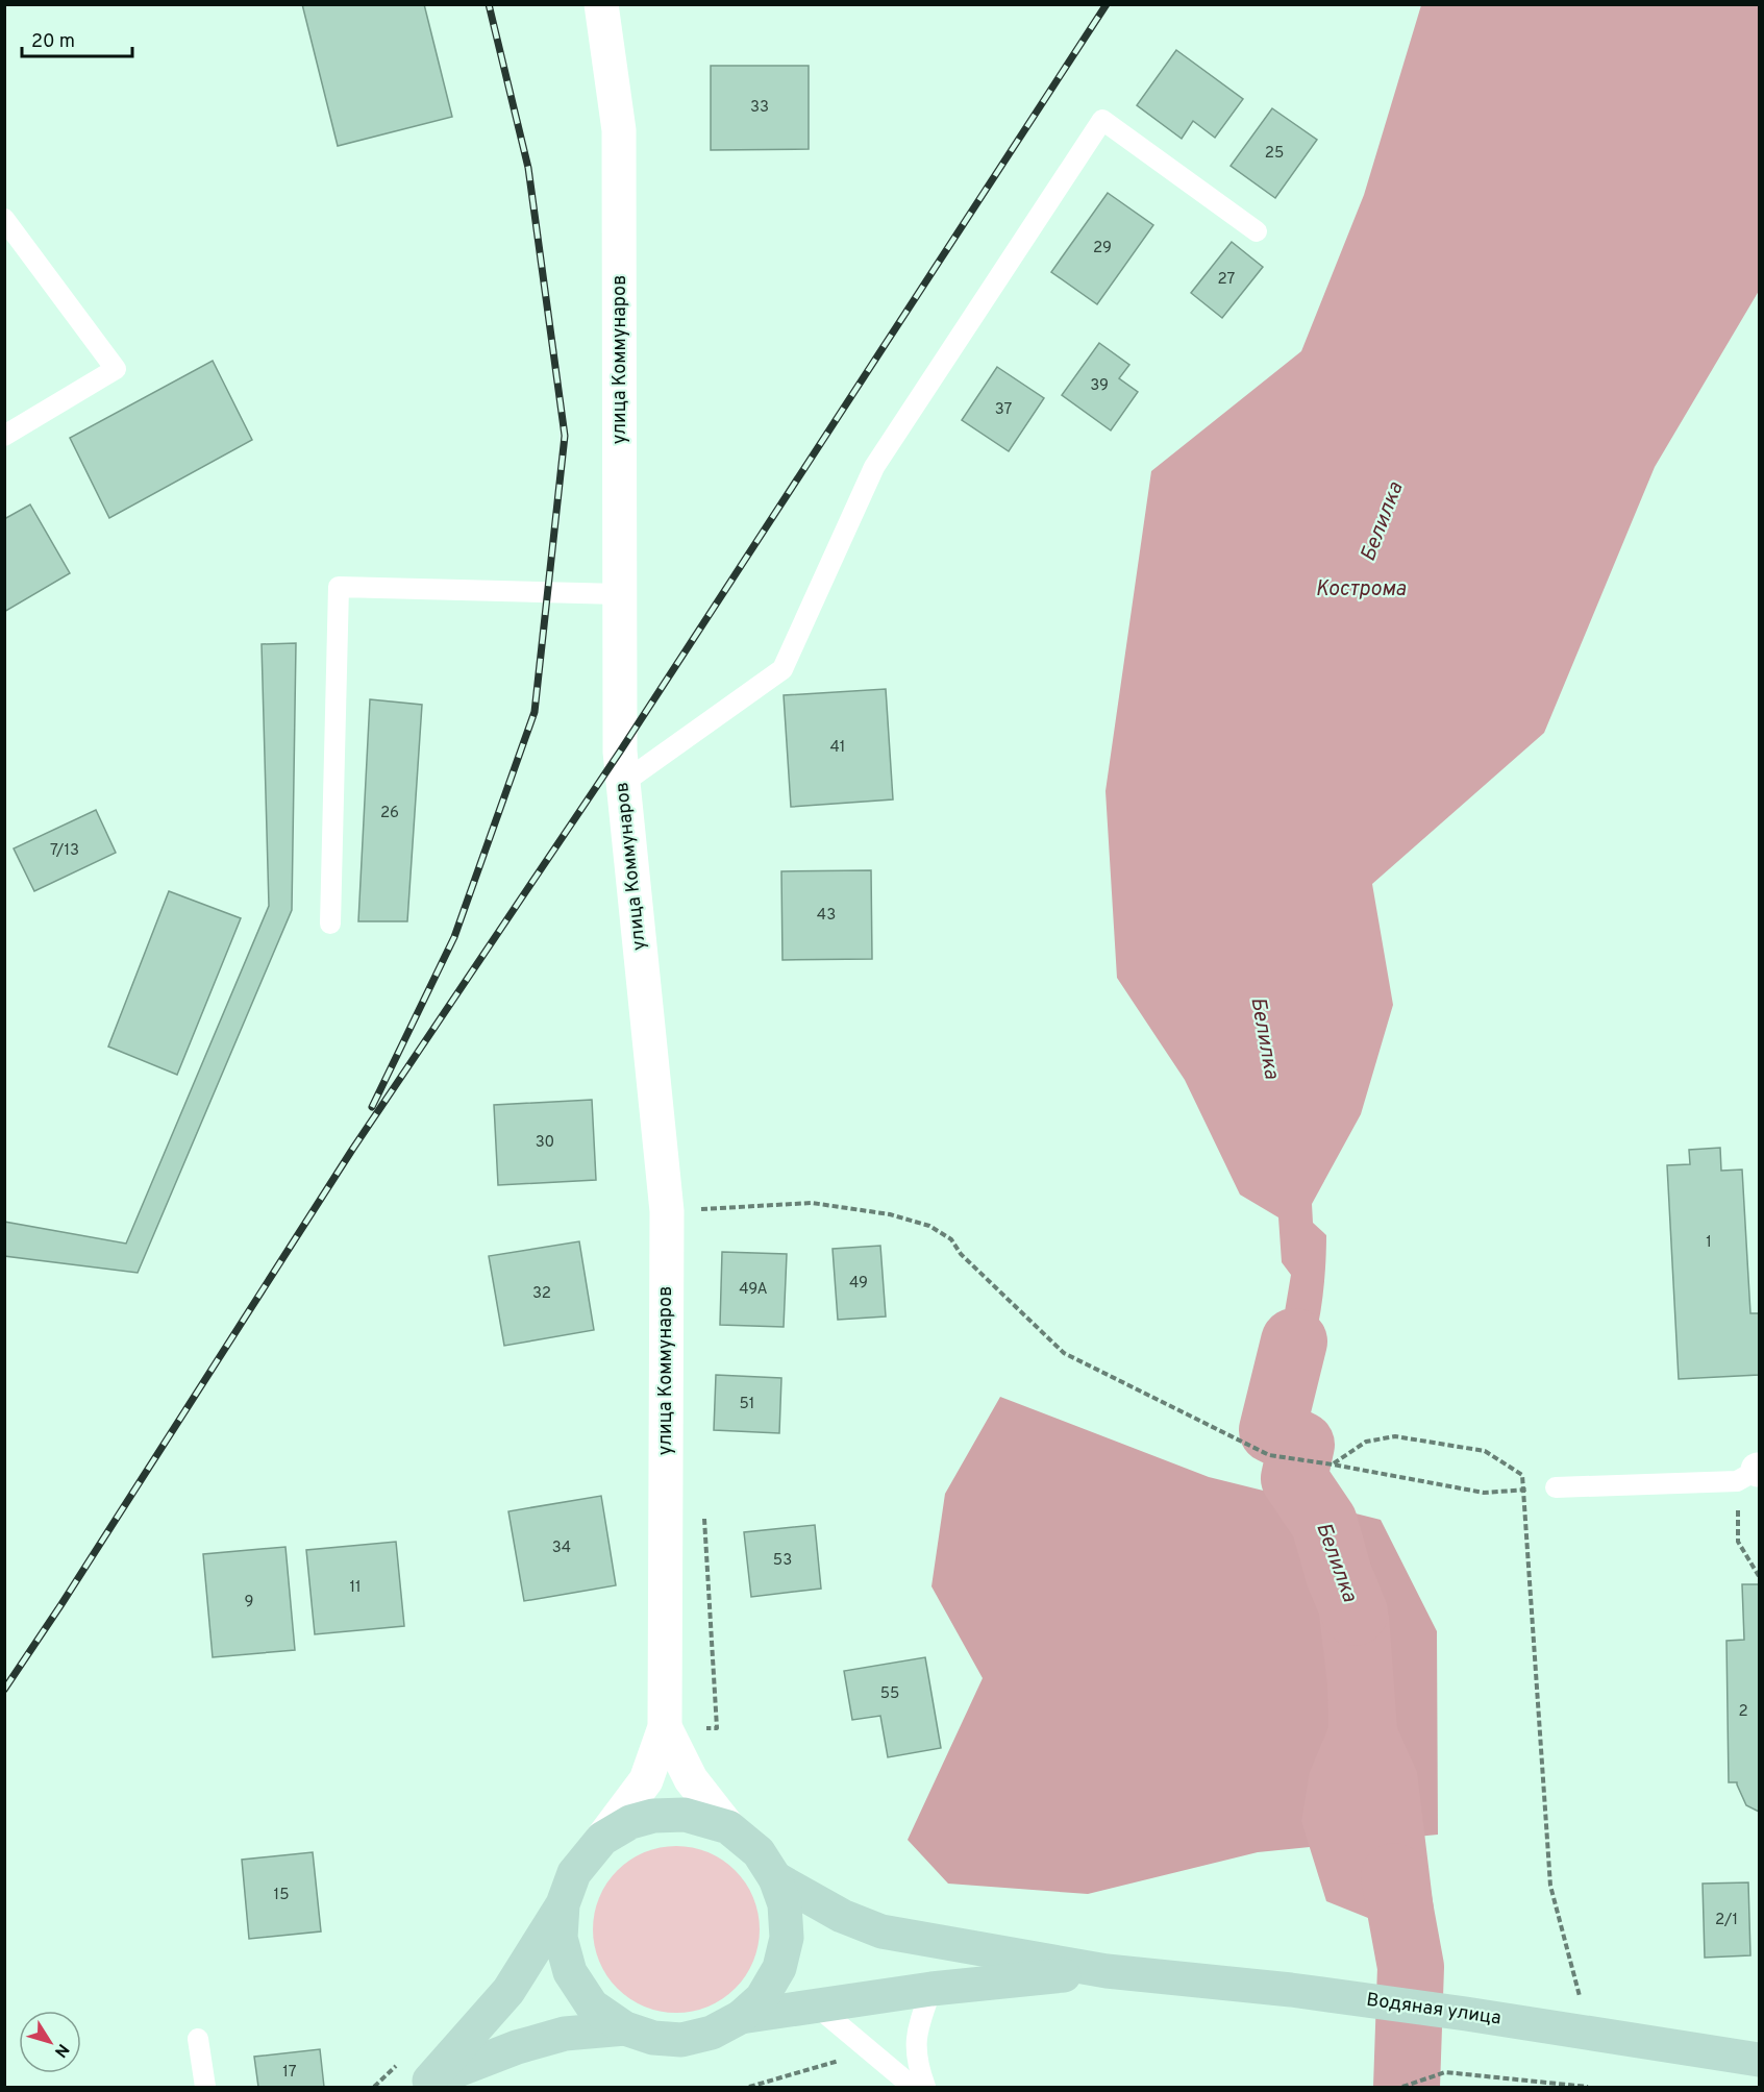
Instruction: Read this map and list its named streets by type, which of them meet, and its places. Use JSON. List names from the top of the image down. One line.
{"streets":{"street":["улица Коммунаров","Водяная улица"]},"water":["Белилка","Кострома"],"house_numbers":["33","25","29","27","39","37","41","26","7/13","43","30","1","49","49А","32","51","34","53","11","9","55","2","15","2/1","17"],"scale_bar":"20 m","north":"bottom right"}
